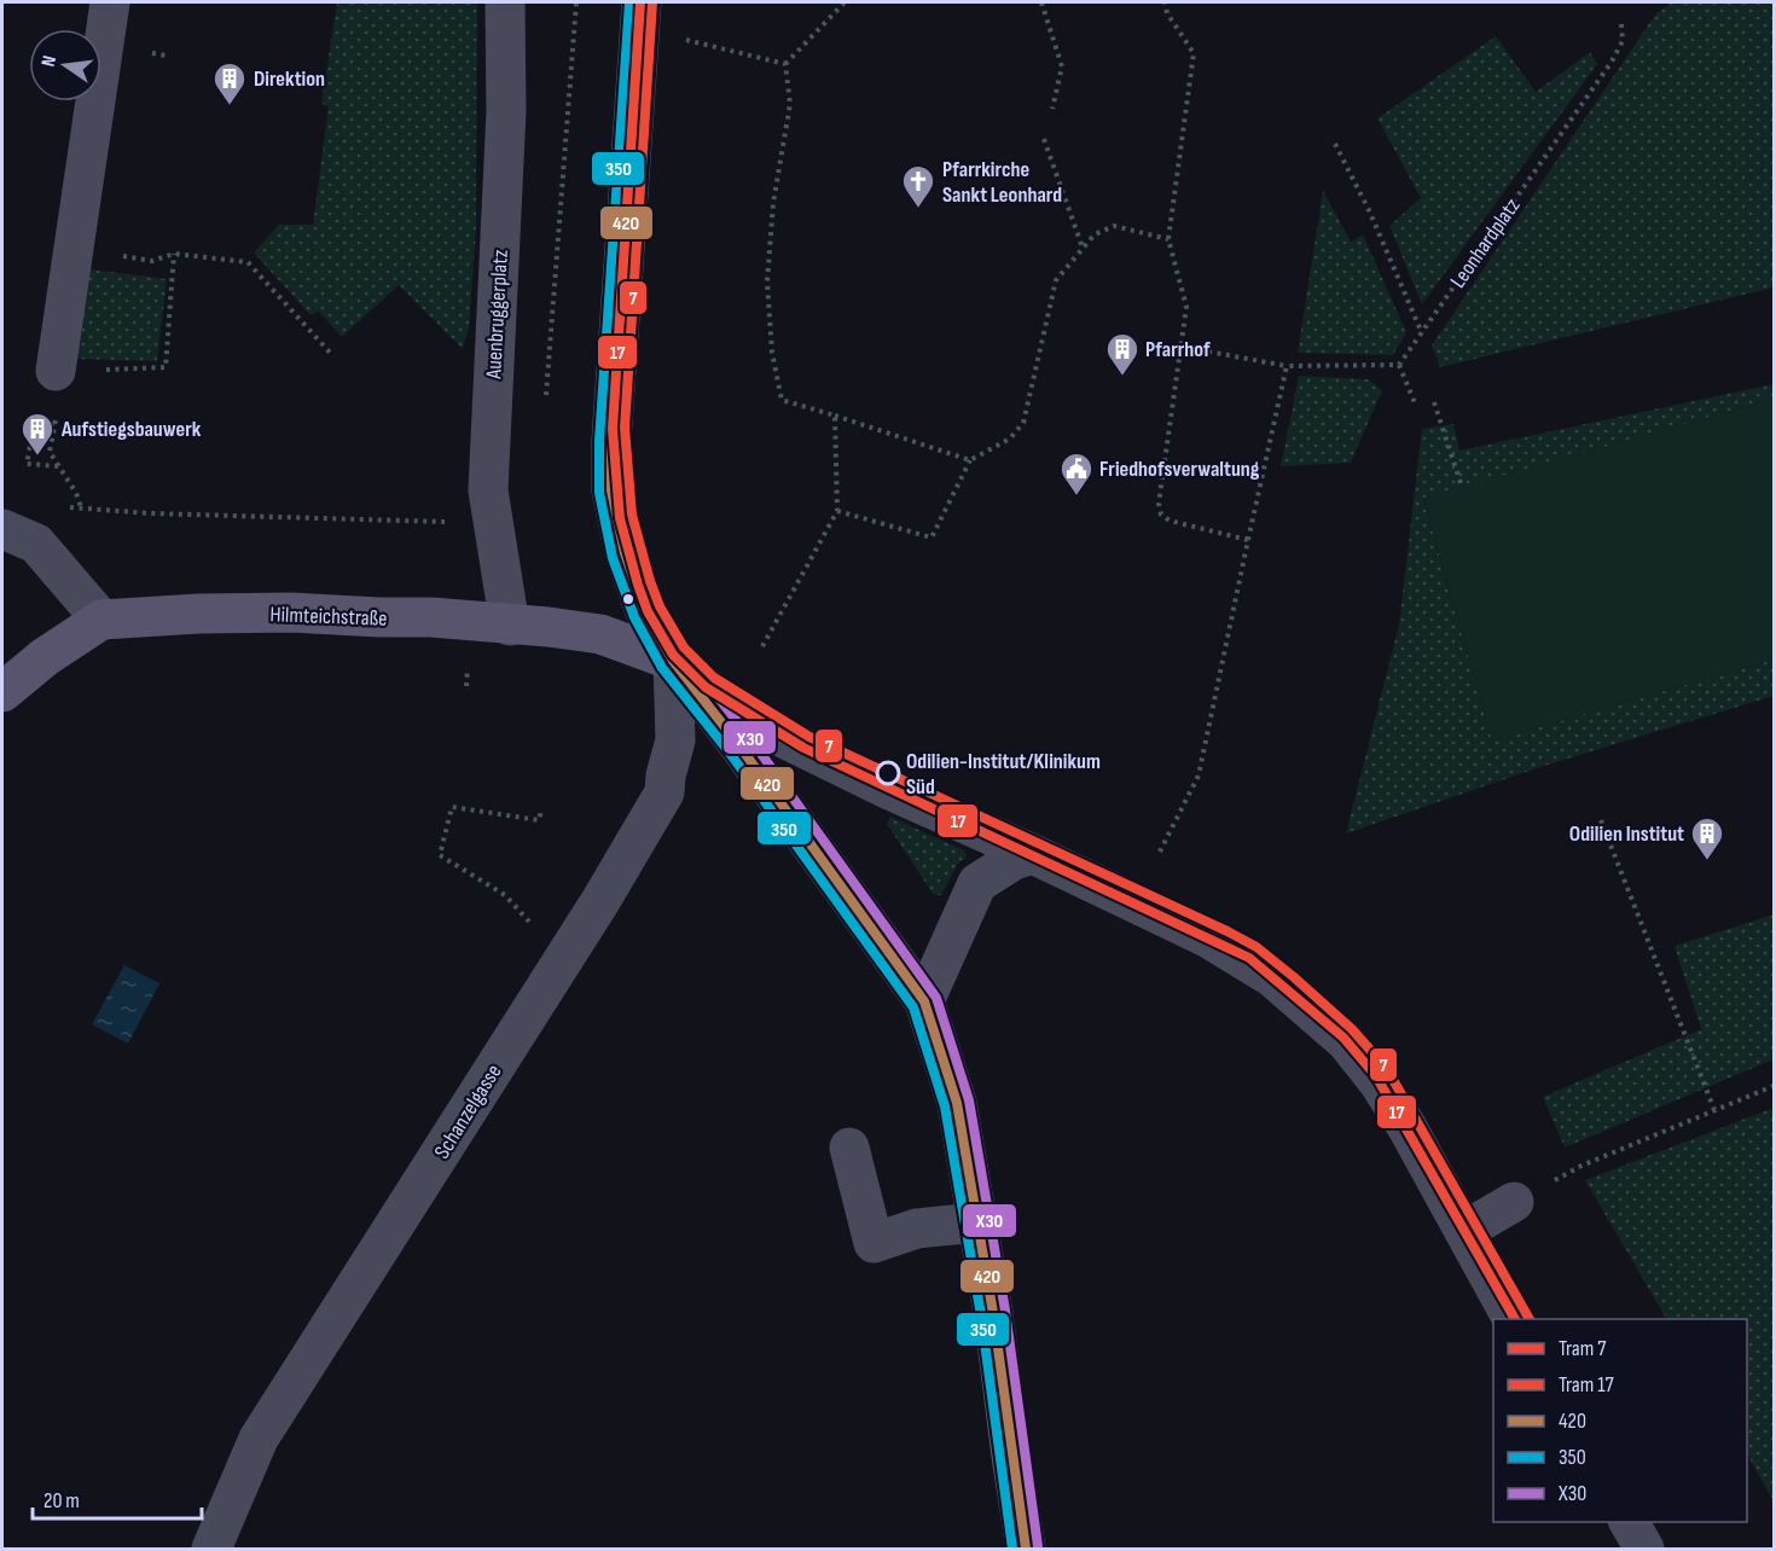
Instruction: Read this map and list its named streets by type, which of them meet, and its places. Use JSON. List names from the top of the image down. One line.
{"streets":{"main road":["Hilmteichstraße"],"street":["Auenbruggerplatz","Schanzelgasse"],"path":["Leonhardplatz"]},"crossings":[["Auenbruggerplatz","Hilmteichstraße"],["Hilmteichstraße","Schanzelgasse"]],"places":{"building":["Direktion","Pfarrhof","Aufstiegsbauwerk","Odilien Institut"],"church":["Pfarrkirche Sankt Leonhard"],"public building":["Friedhofsverwaltung"],"other":["Odilien-Institut/Klinikum Süd"]},"lines":["tram line 7","tram line 17","transit line 420","transit line 350","transit line X30"],"legend":["Tram 7","Tram 17","420","350","X30"],"scale_bar":"20 m","north":"left"}
